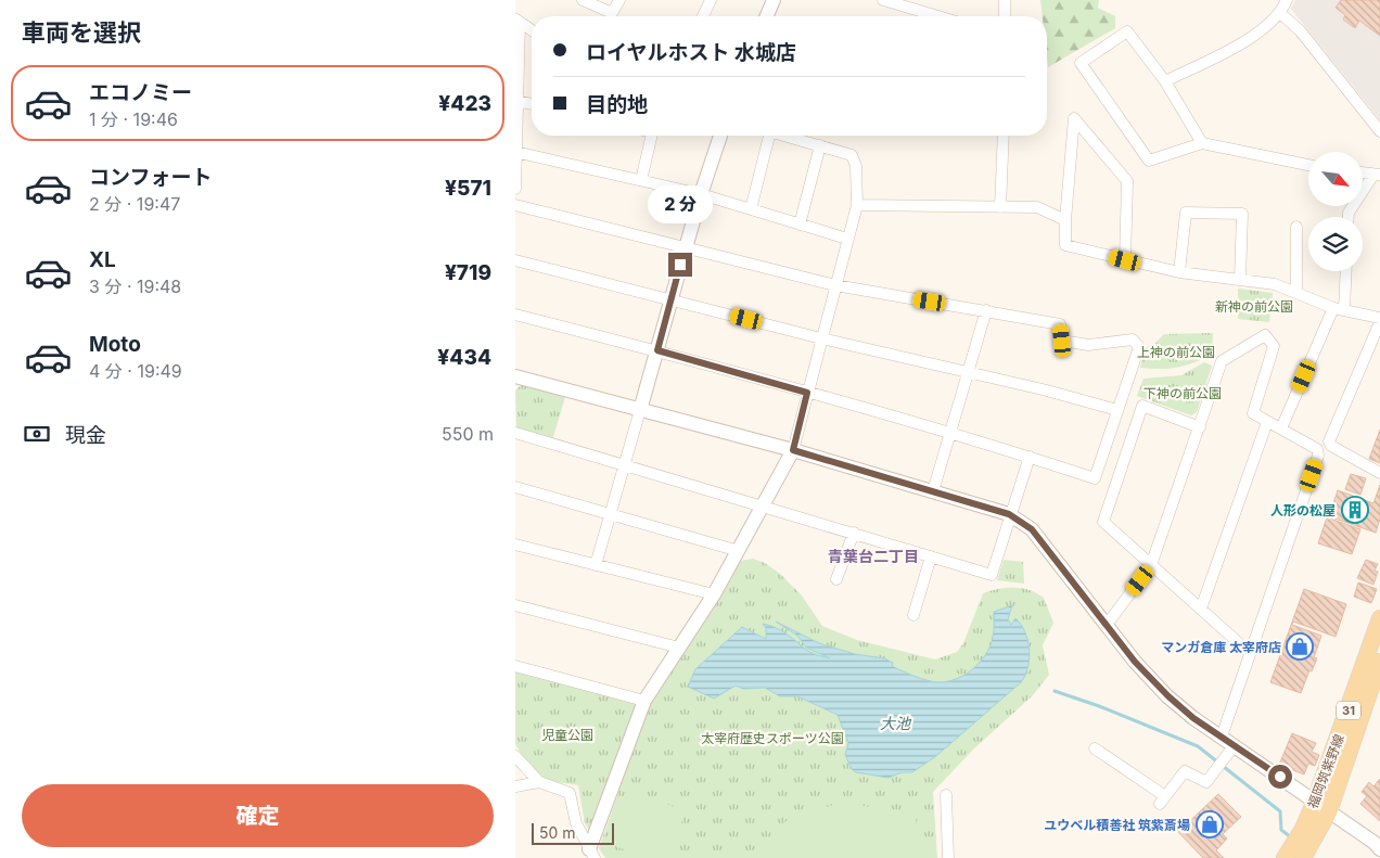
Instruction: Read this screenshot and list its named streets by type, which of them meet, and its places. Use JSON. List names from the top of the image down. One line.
{"streets":{"main road":["31","福岡筑紫野線"]},"districts":["青葉台二丁目"],"water":["大池"],"parks":["新神の前公園","上神の前公園","下神の前公園","児童公園","太宰府歴史スポーツ公園"],"places":{"building":["人形の松屋"],"shop":["マンガ倉庫 太宰府店","ユウベル積善社 筑紫斎場"]},"scale_bar":"50 m","north":"bottom right","page":{"heading":"車両を選択","banner":["ロイヤルホスト 水城店","目的地"],"list":[{"name":"エコノミー","note":"1 分 · 19:46","value":"¥423"},{"name":"コンフォート","note":"2 分 · 19:47","value":"¥571"},{"name":"XL","note":"3 分 · 19:48","value":"¥719"},{"name":"Moto","note":"4 分 · 19:49","value":"¥434"}],"bubble":"2 分","pay":["現金","550 m"],"buttons":"確定","scale":"50 m"}}
